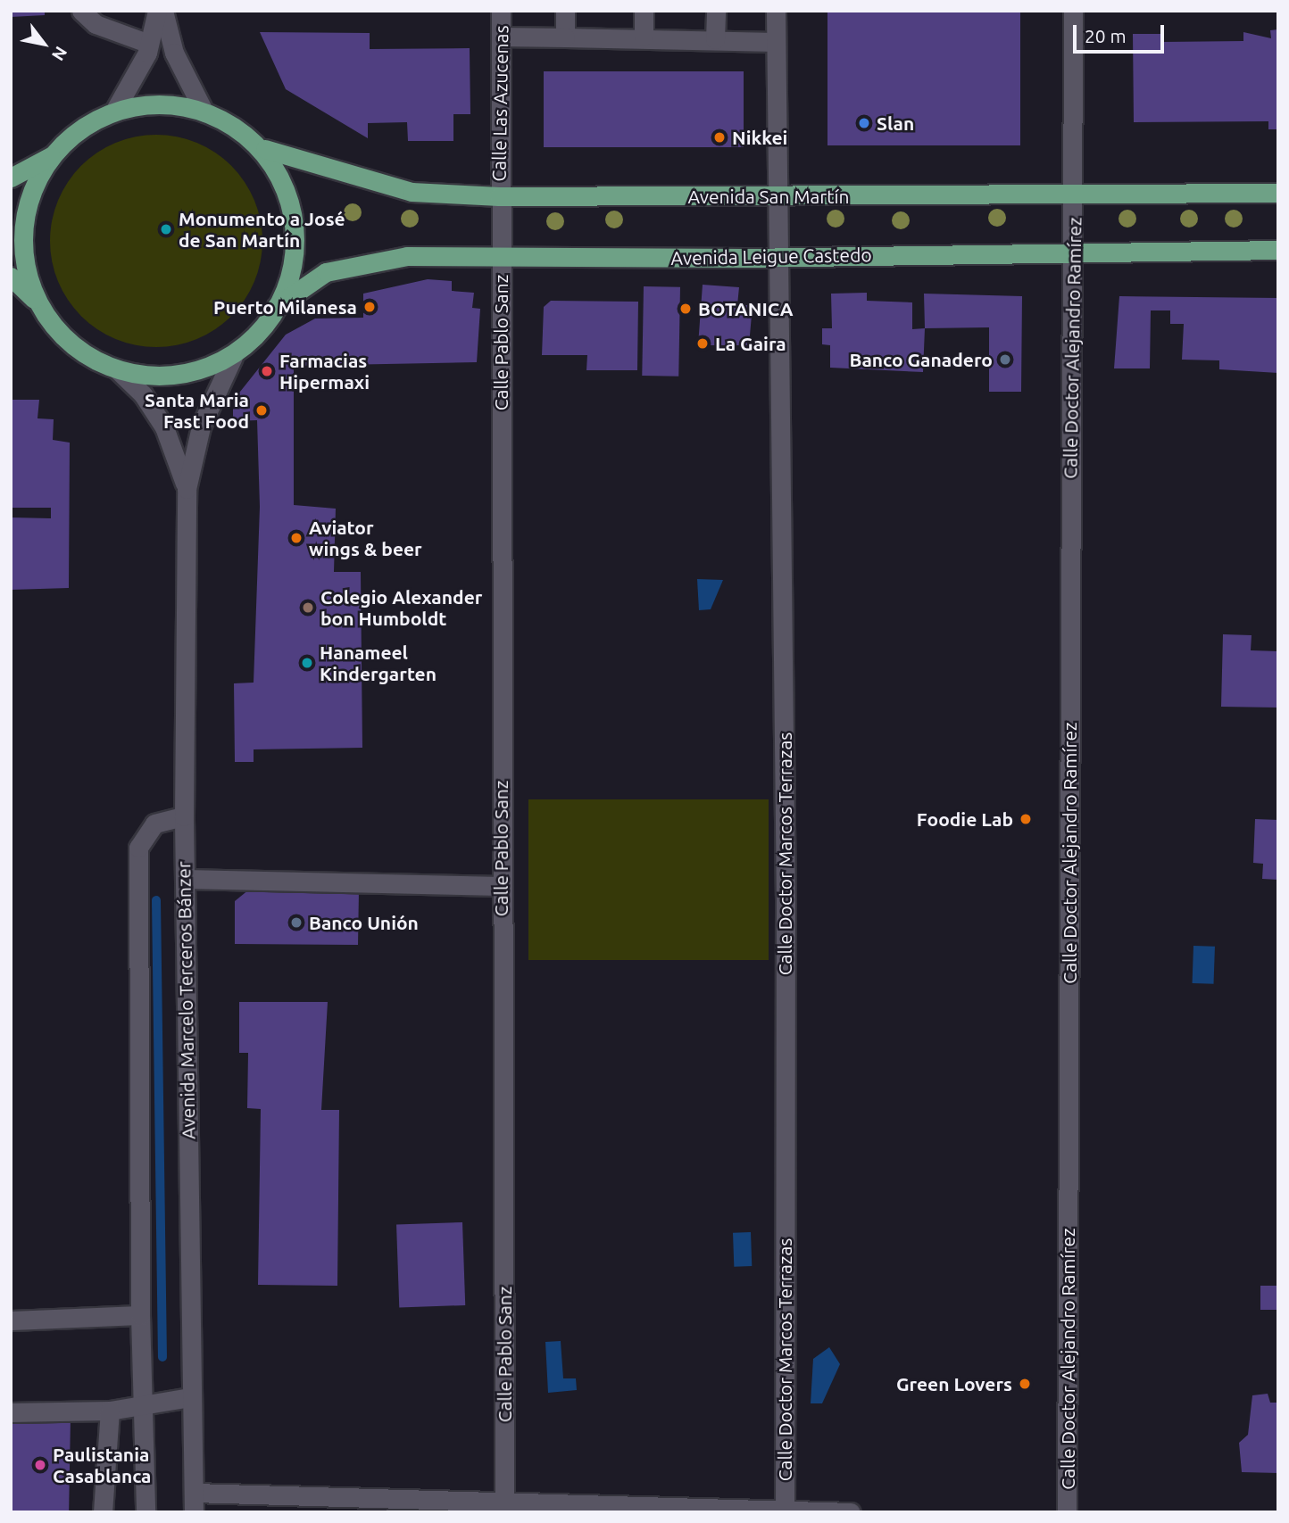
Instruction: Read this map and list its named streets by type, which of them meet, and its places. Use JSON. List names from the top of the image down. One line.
{"streets":{"main road":["Avenida San Martín","Avenida Leigue Castedo"],"street":["Calle Las Azucenas","Calle Pablo Sanz","Calle Doctor Alejandro Ramírez","Calle Doctor Marcos Terrazas","Avenida Marcelo Terceros Bánzer"]},"crossings":[["Calle Las Azucenas","Avenida San Martín"],["Calle Las Azucenas","Calle Pablo Sanz"],["Avenida San Martín","Calle Pablo Sanz"],["Avenida San Martín","Calle Doctor Alejandro Ramírez"],["Avenida San Martín","Calle Doctor Marcos Terrazas"],["Avenida Leigue Castedo","Calle Pablo Sanz"],["Avenida Leigue Castedo","Calle Doctor Alejandro Ramírez"],["Avenida Leigue Castedo","Calle Doctor Marcos Terrazas"]],"places":["Slan","Nikkei","Monumento a José de San Martín","Puerto Milanesa","BOTANICA","La Gaira","Banco Ganadero","Farmacias Hipermaxi","Santa Maria Fast Food","Aviator wings & beer","Colegio Alexander bon Humboldt","Hanameel Kindergarten","Foodie Lab","Banco Unión","Green Lovers","Paulistania Casablanca"],"scale_bar":"20 m","north":"bottom right"}
